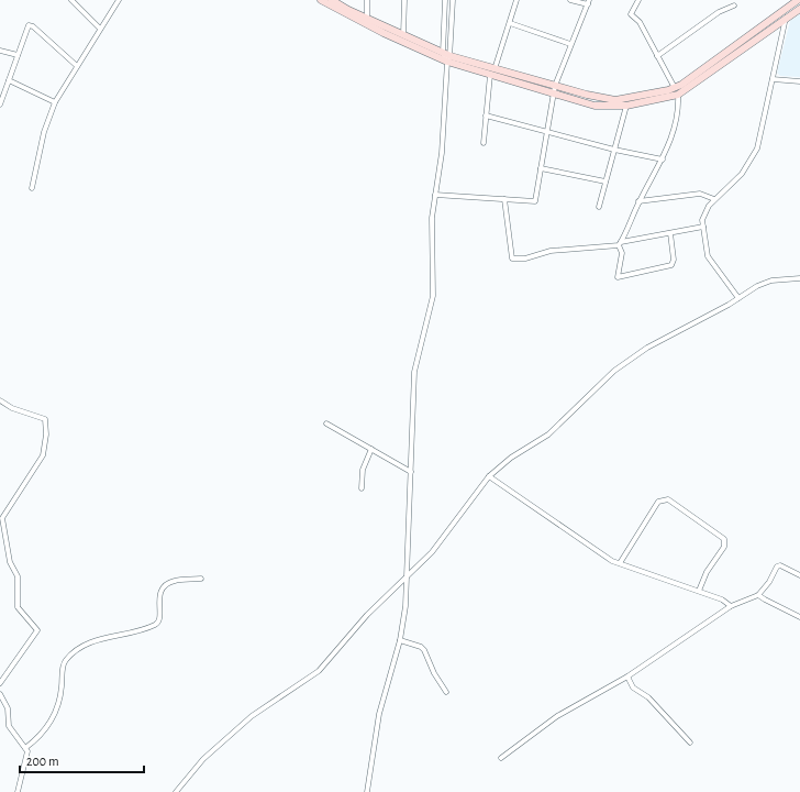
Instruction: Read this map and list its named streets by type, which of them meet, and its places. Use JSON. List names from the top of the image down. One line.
{"scale_bar":"200 m"}
